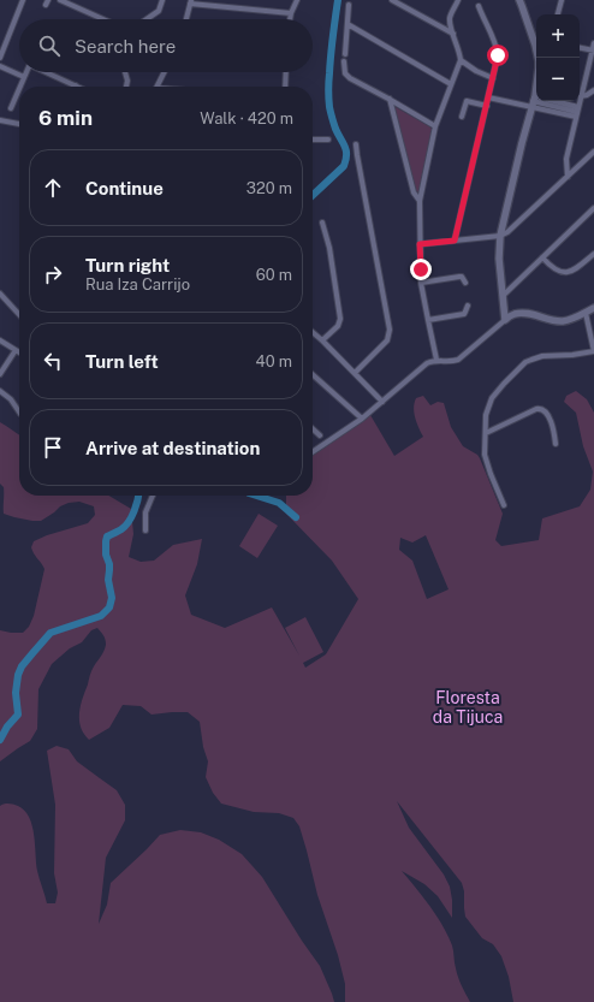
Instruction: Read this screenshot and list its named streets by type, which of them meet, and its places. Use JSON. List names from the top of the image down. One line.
{"parks":["Floresta da Tijuca"],"page":{"map_buttons":["+","−"],"search":"Search here","heading":["6 min","Walk · 420 m"],"list":[["Continue","320 m"],["Turn right","Rua Iza Carrijo","60 m"],["Turn left","40 m"],"Arrive at destination"]}}
